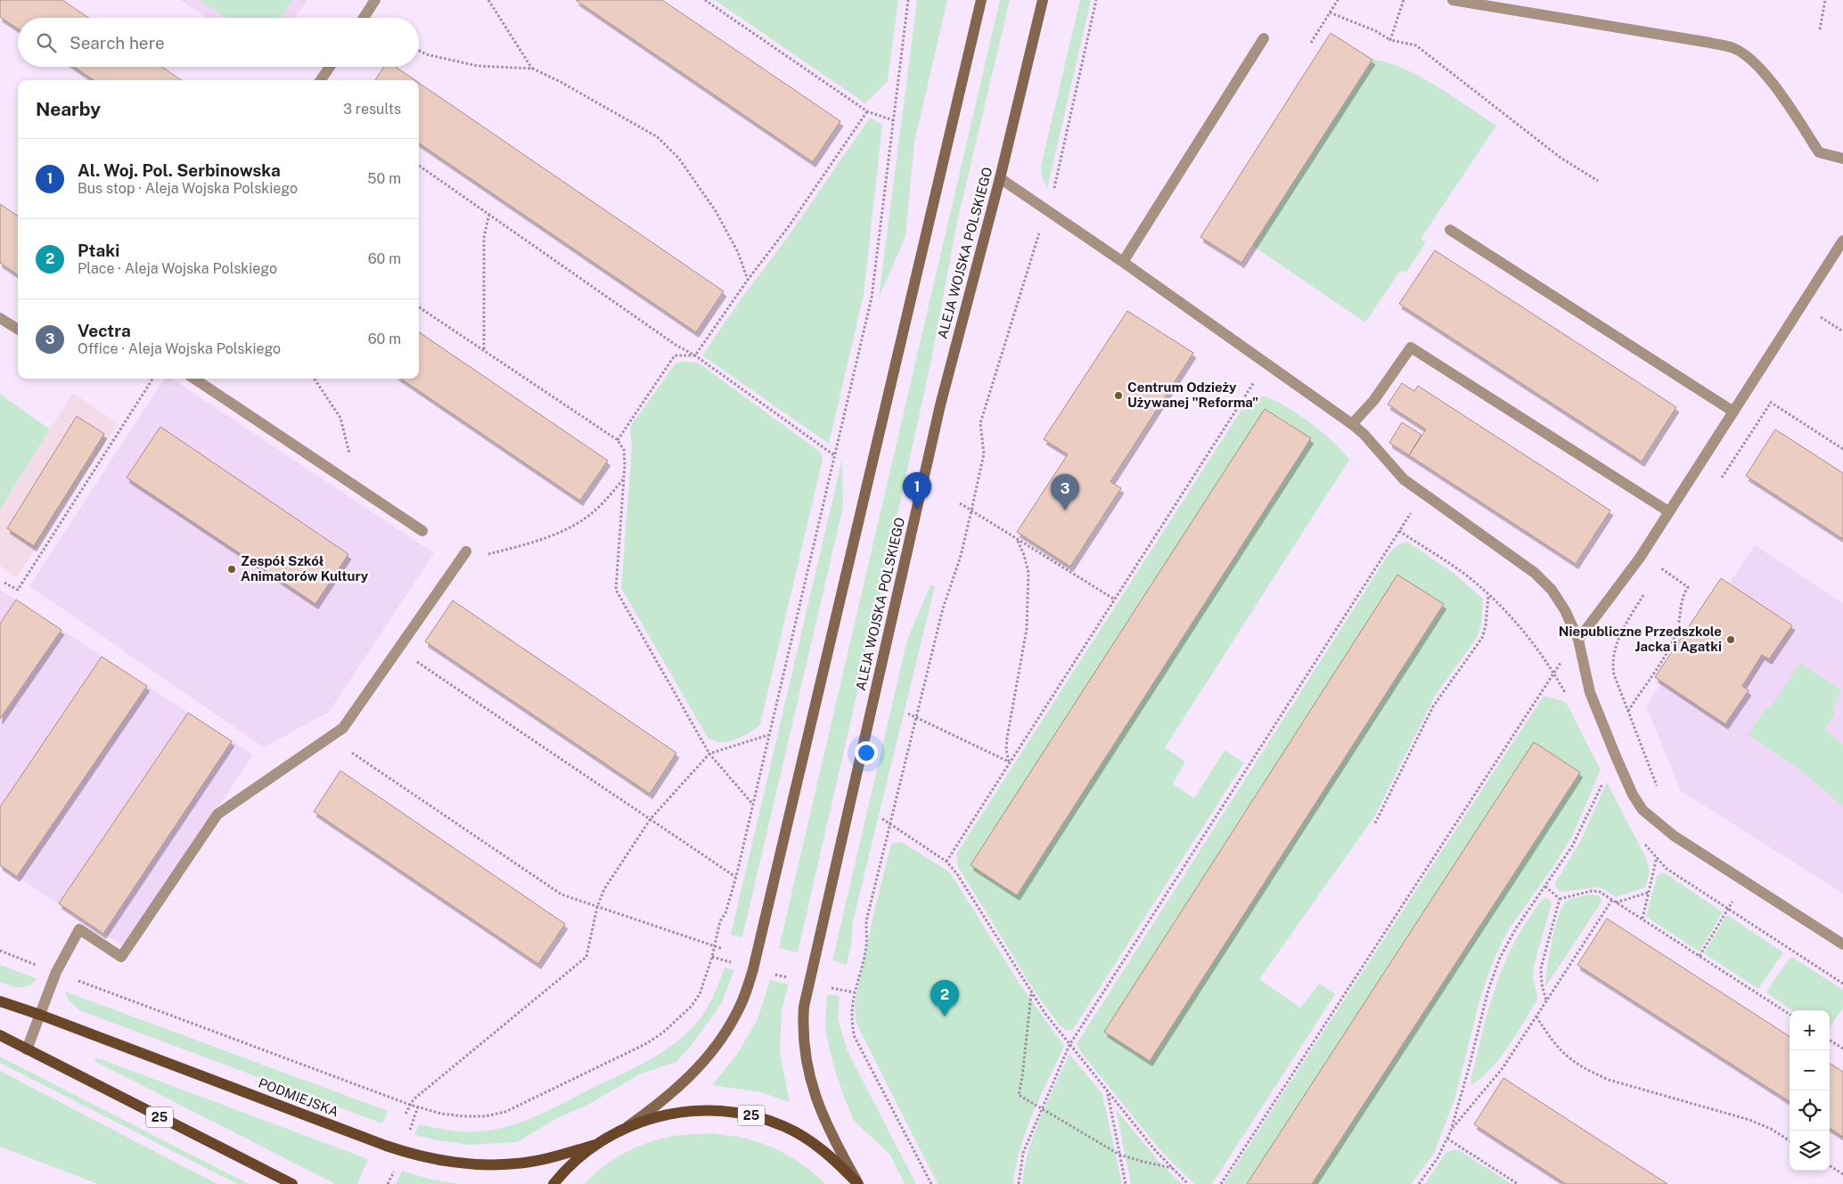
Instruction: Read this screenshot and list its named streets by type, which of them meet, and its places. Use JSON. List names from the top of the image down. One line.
{"streets":{"main road":["ALEJA WOJSKA POLSKIEGO","PODMIEJSKA","25"]},"crossings":[["ALEJA WOJSKA POLSKIEGO","25"],["PODMIEJSKA","25"]],"places":["Centrum Odzieży Używanej \"Reforma\"","Zespół Szkół Animatorów Kultury","Niepubliczne Przedszkole Jacka i Agatki"],"page":{"search":"Search here","heading":["Nearby","3 results"],"list":[{"mark":"1","name":"Al. Woj. Pol. Serbinowska","note":"Bus stop · Aleja Wojska Polskiego","value":"50 m"},{"mark":"2","name":"Ptaki","note":"Place · Aleja Wojska Polskiego","value":"60 m"},{"mark":"3","name":"Vectra","note":"Office · Aleja Wojska Polskiego","value":"60 m"}],"pins":["1","3","2"],"map_buttons":["+","−"]}}
